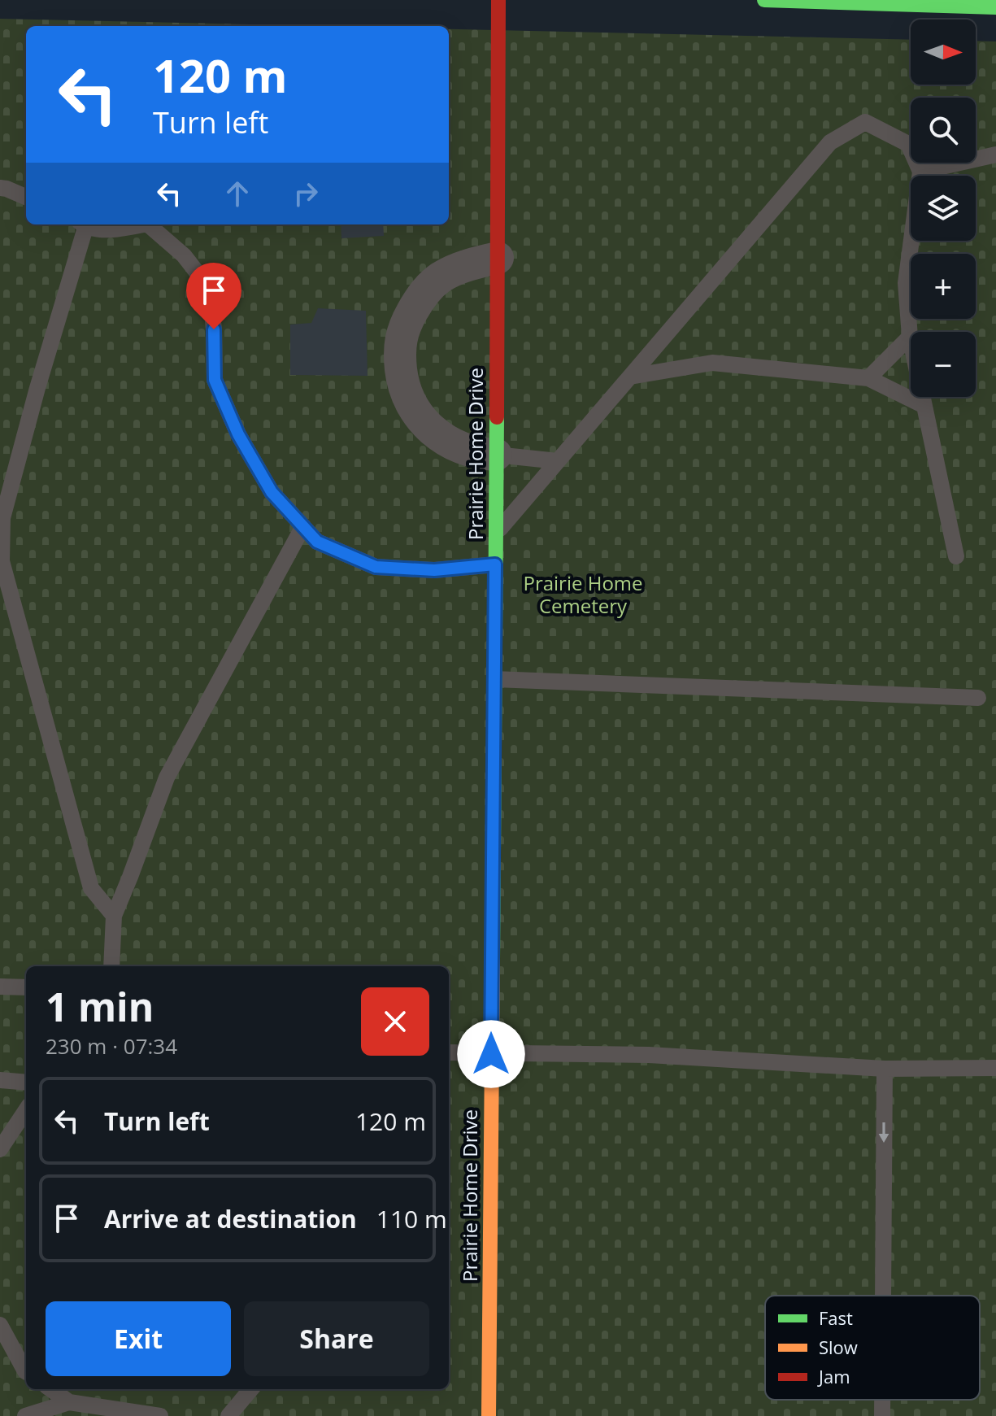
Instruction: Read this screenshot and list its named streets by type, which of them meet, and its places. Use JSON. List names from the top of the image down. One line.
{"streets":{"street":["Prairie Home Drive"]},"parks":["Prairie Home Cemetery"],"legend":["Fast","Slow","Jam"],"north":"right","page":{"map_buttons":["+","−"],"turn":["120 m","Turn left"],"heading":["1 min","230 m · 07:34"],"list":[{"name":"Turn left","value":"120 m"},{"name":"Arrive at destination","value":"110 m"}],"buttons":["Exit","Share"]}}
